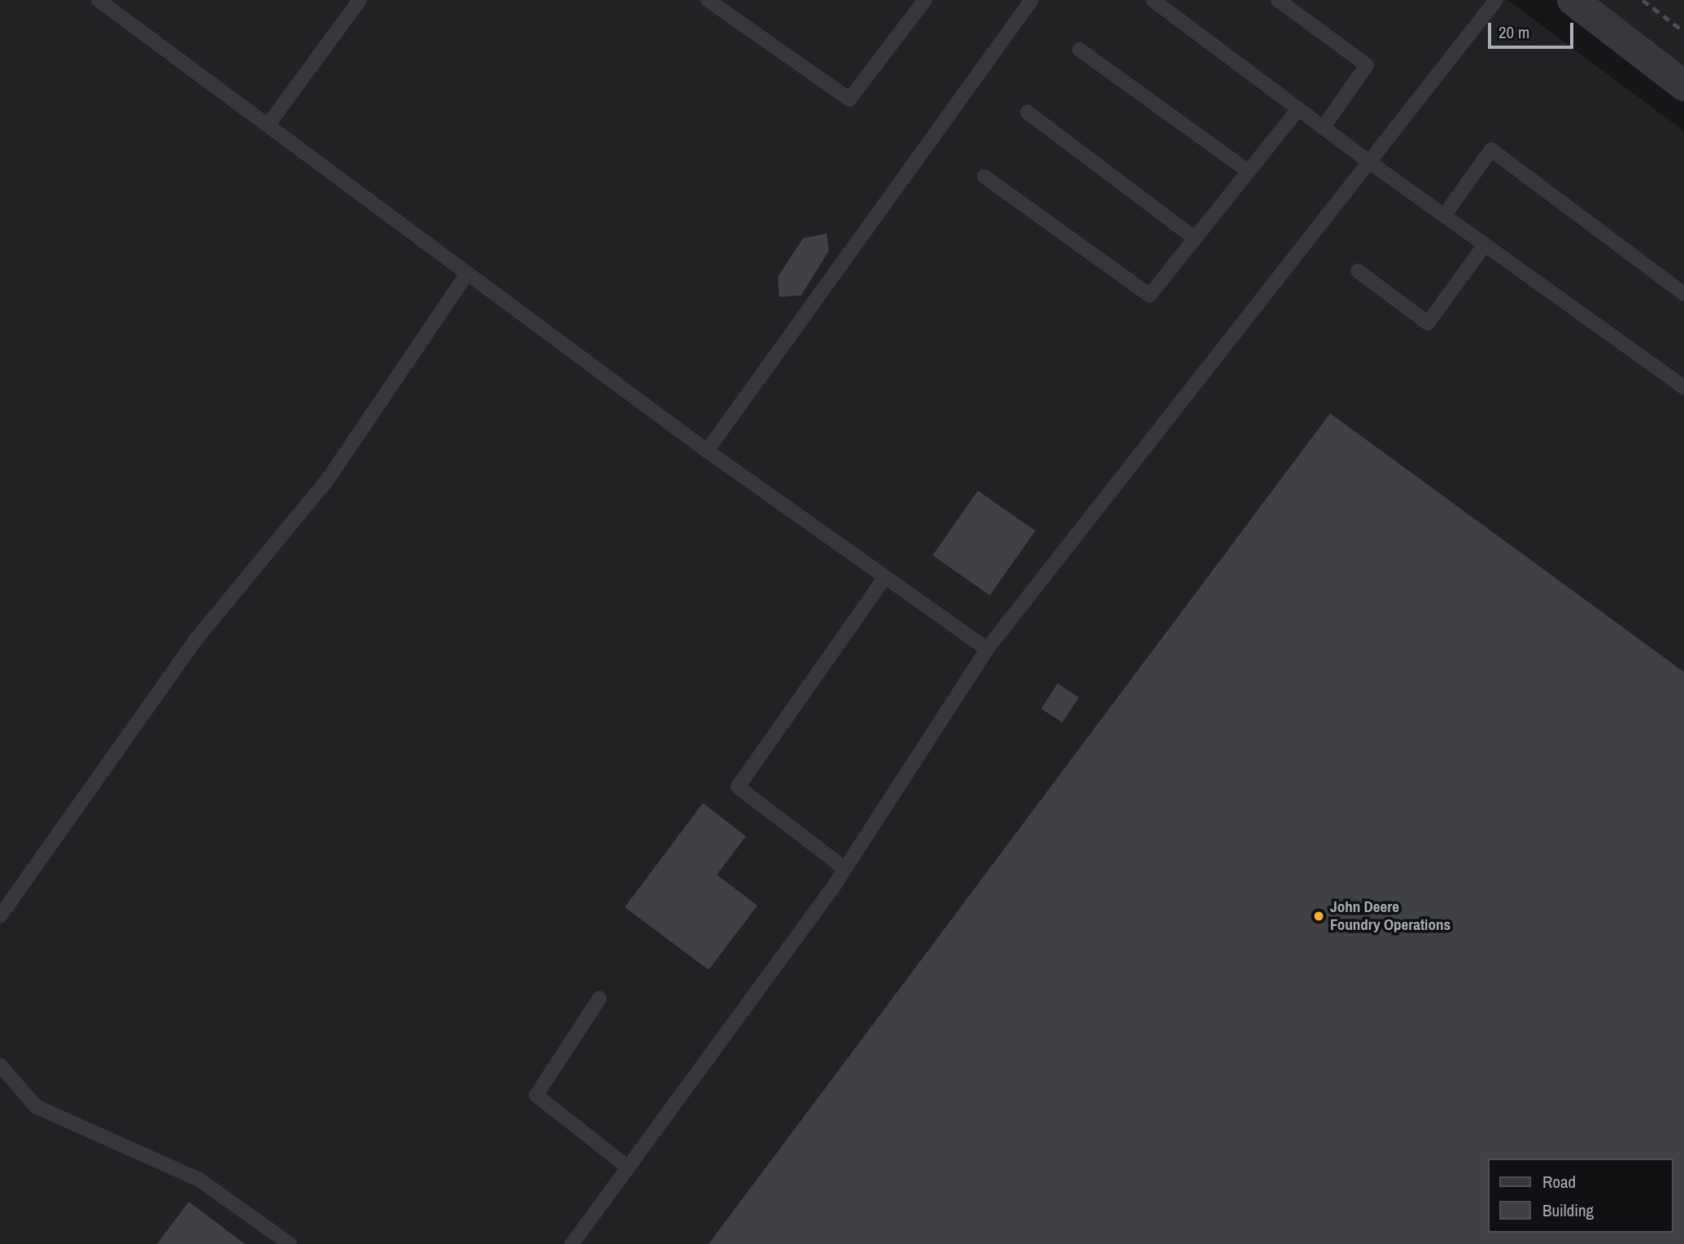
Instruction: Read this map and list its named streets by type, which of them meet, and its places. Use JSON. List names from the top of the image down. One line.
{"places":["John Deere Foundry Operations"],"legend":["Road","Building"],"scale_bar":"20 m"}
